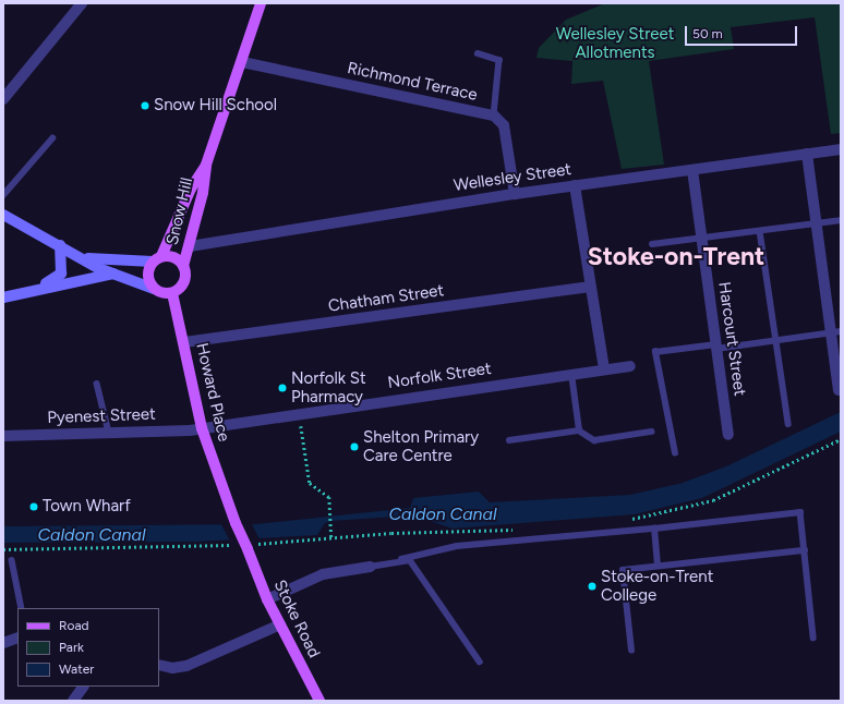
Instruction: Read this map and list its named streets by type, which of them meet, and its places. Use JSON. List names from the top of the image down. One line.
{"streets":{"main road":["Snow Hill","Howard Place","Stoke Road"],"street":["Richmond Terrace","Wellesley Street","Chatham Street","Harcourt Street","Norfolk Street","Pyenest Street"]},"crossings":[["Richmond Terrace","Wellesley Street"],["Richmond Terrace","Snow Hill"],["Wellesley Street","Snow Hill"],["Wellesley Street","Harcourt Street"],["Snow Hill","Howard Place"],["Chatham Street","Howard Place"],["Norfolk Street","Howard Place"],["Norfolk Street","Pyenest Street"],["Howard Place","Pyenest Street"],["Howard Place","Stoke Road"]],"districts":["Stoke-on-Trent"],"water":["Caldon Canal"],"parks":["Wellesley Street Allotments"],"places":["Snow Hill School","Norfolk St Pharmacy","Shelton Primary Care Centre","Town Wharf","Stoke-on-Trent College"],"legend":["Road","Park","Water"],"scale_bar":"50 m"}
